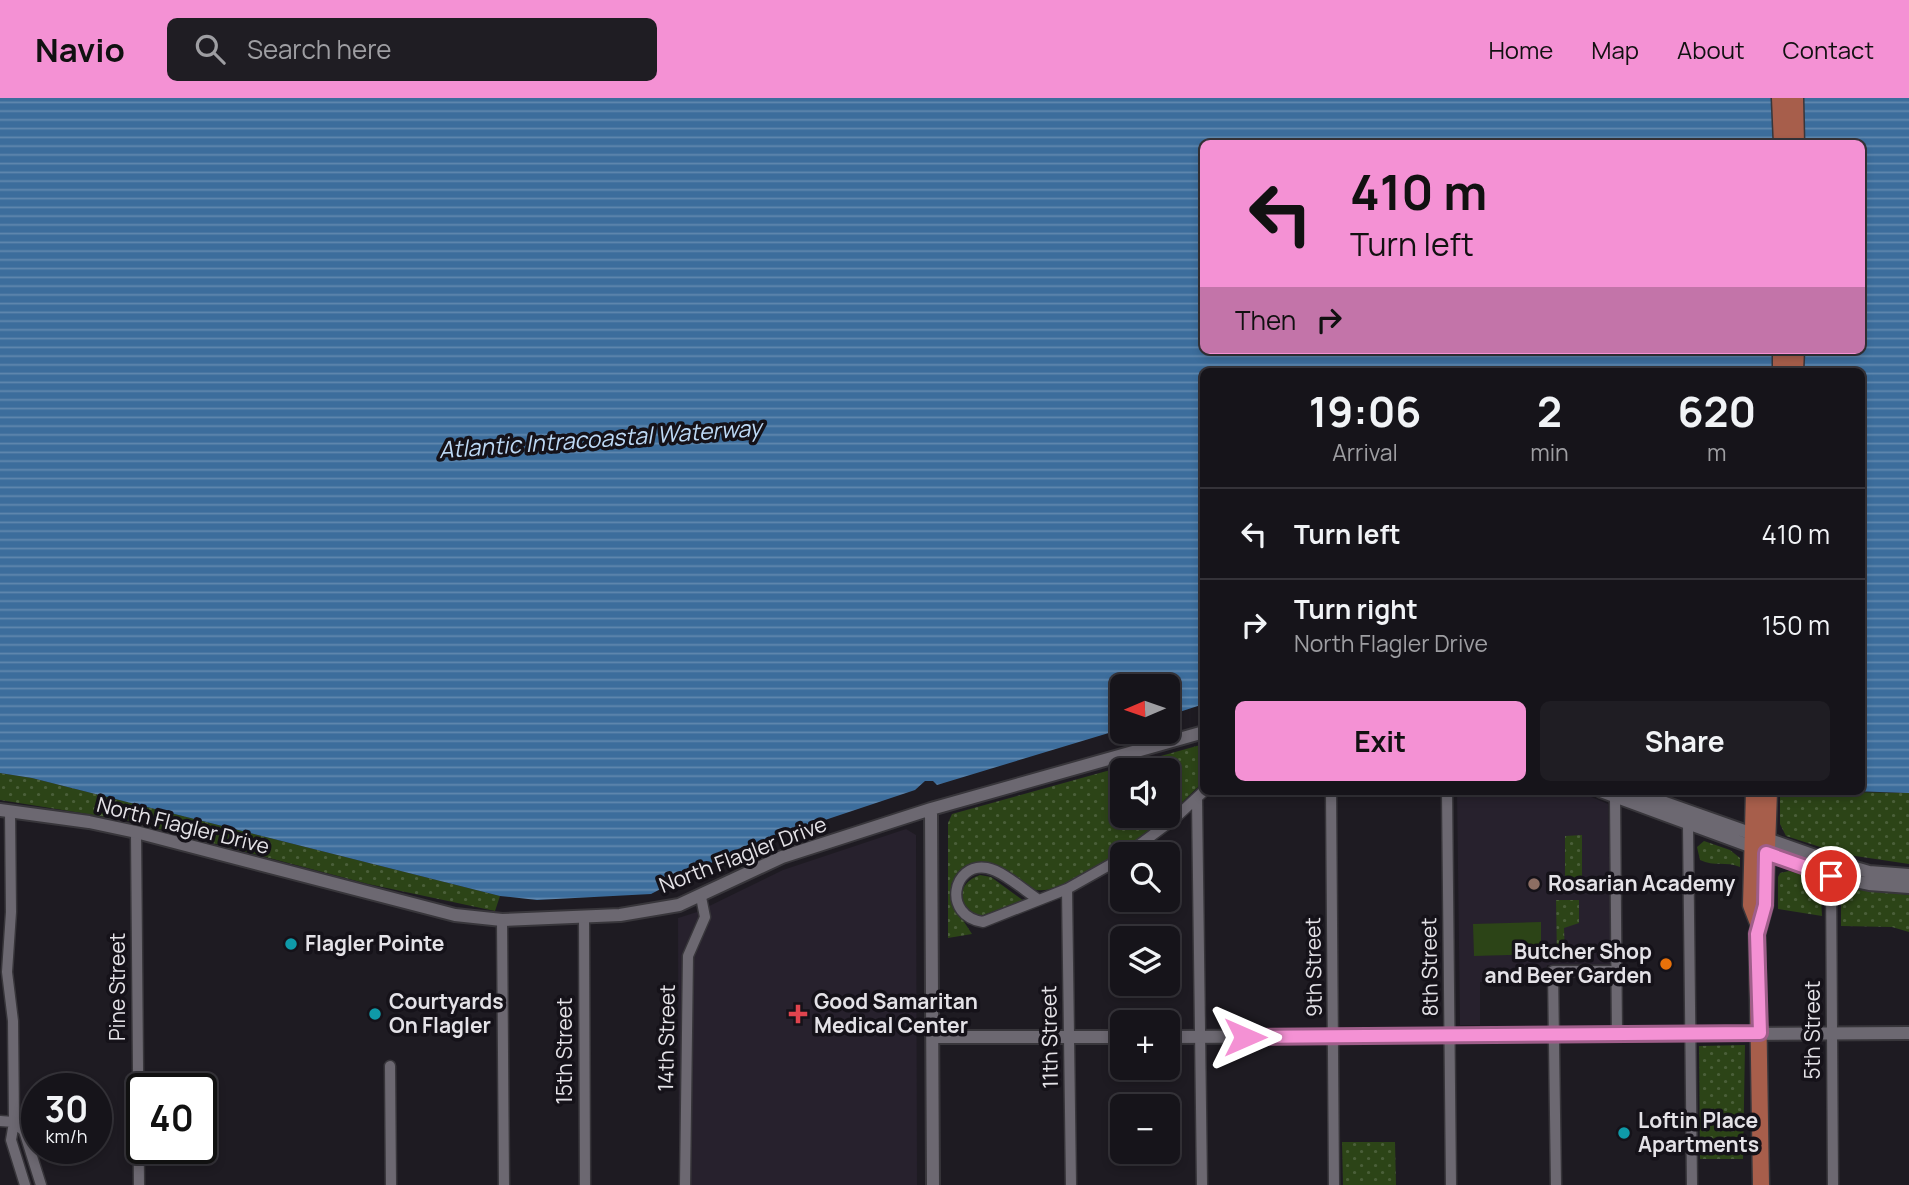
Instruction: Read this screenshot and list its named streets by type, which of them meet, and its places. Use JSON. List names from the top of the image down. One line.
{"streets":{"street":["North Flagler Drive","9th Street","8th Street","Pine Street","5th Street","11th Street","14th Street","15th Street"]},"crossings":[["North Flagler Drive","Pine Street"],["North Flagler Drive","14th Street"],["North Flagler Drive","15th Street"]],"water":["Atlantic Intracoastal Waterway"],"places":{"other":["Rosarian Academy","Flagler Pointe","Butcher Shop and Beer Garden","Courtyards On Flagler","Loftin Place Apartments"],"health":["Good Samaritan Medical Center"]},"north":"left","page":{"header":"Navio","search":"Search here","nav":["Home","Map","About","Contact"],"turn":["410 m","Turn left"],"then":"Then","eta":["19:06","Arrival","2","min","620","m"],"list":[{"name":"Turn left","value":"410 m"},{"name":"Turn right","note":"North Flagler Drive","value":"150 m"}],"map_buttons":["+","−"],"buttons":["Exit","Share"],"speed":"30 km/h","limit":"40"}}
